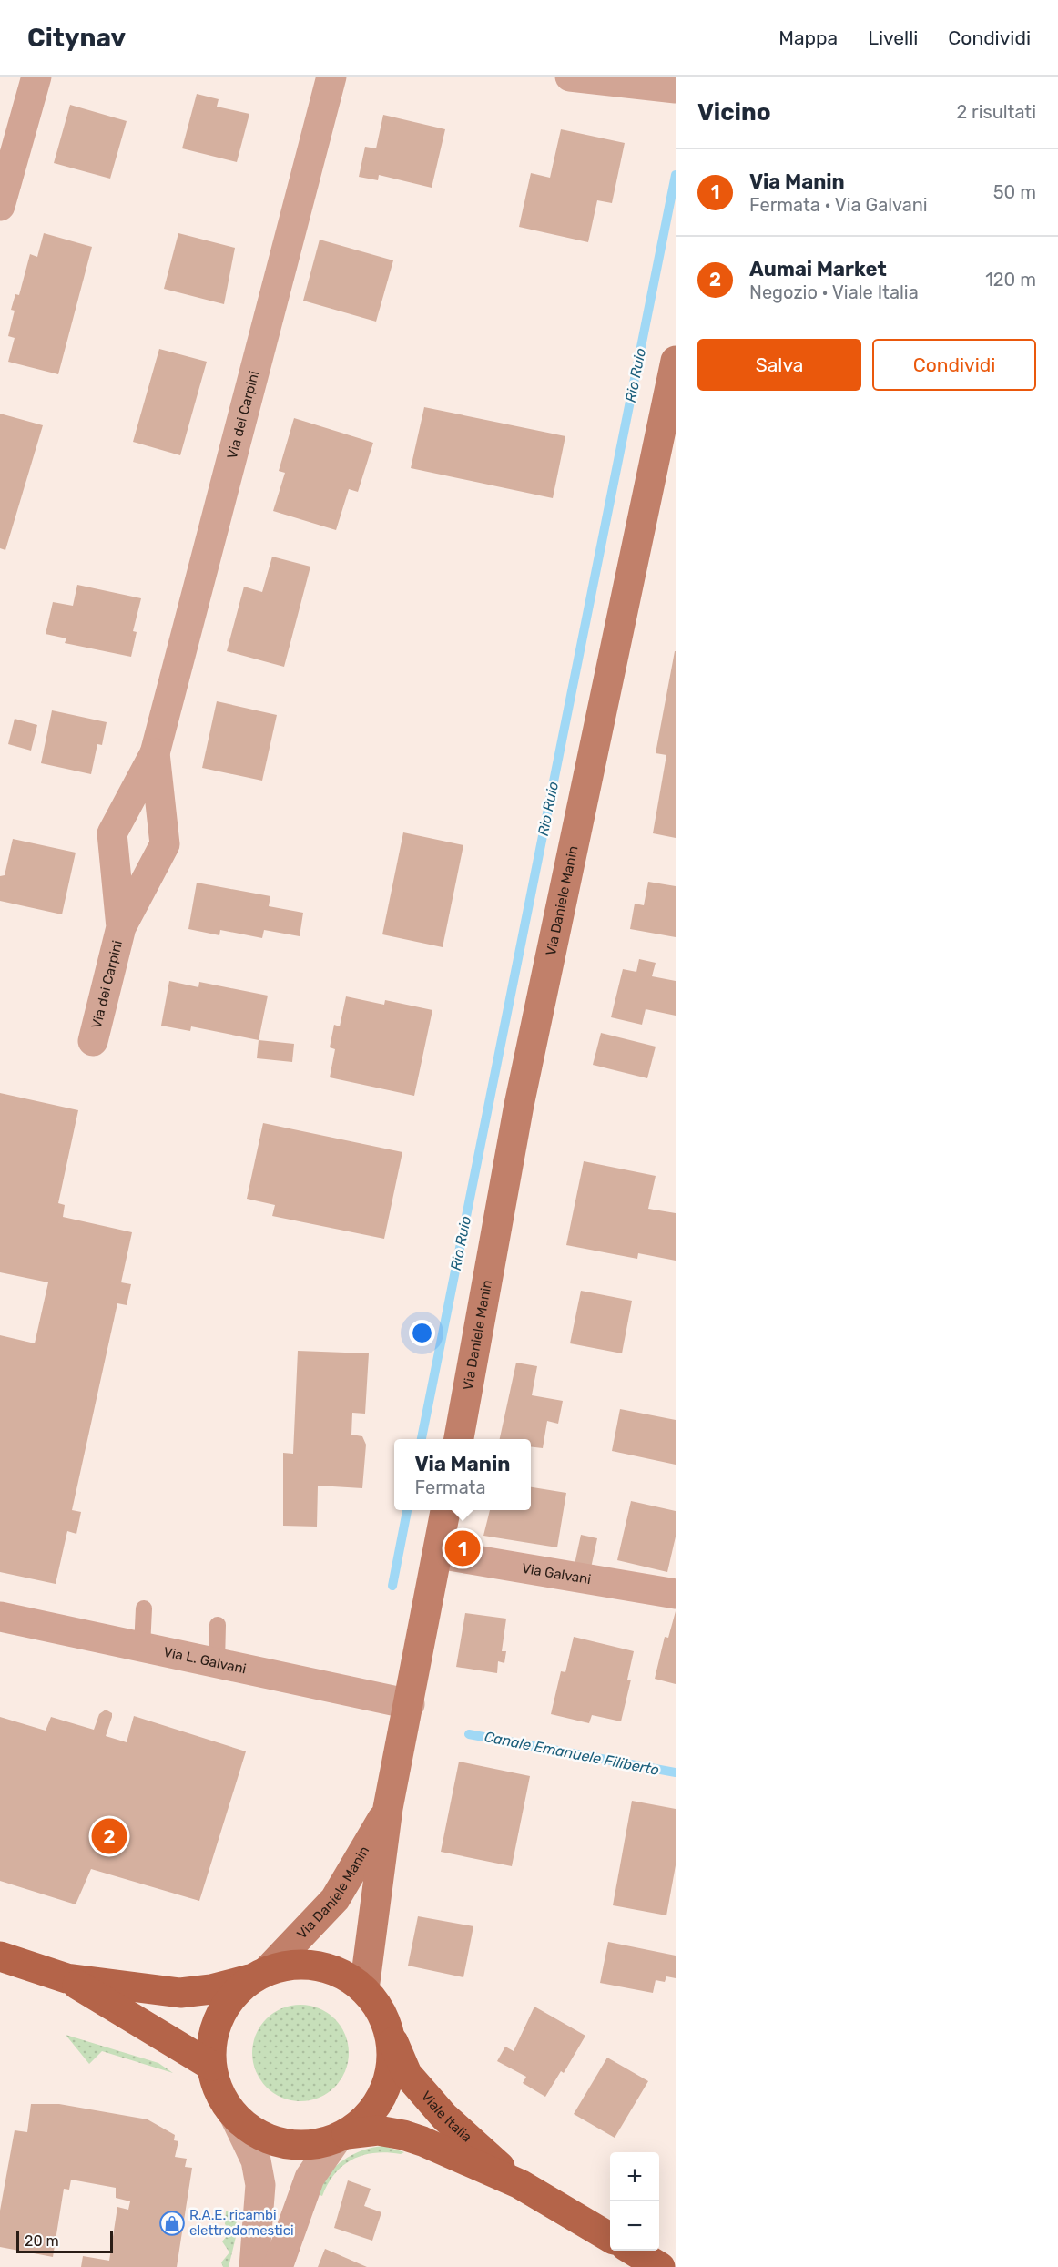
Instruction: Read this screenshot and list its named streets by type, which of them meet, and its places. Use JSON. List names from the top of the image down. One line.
{"streets":{"main road":["Via Daniele Manin","Viale Italia"],"street":["Via dei Carpini","Via Galvani","Via L. Galvani"]},"crossings":[["Via Daniele Manin","Via Galvani"],["Via Daniele Manin","Via L. Galvani"],["Via Daniele Manin","Viale Italia"]],"water":["Rio Ruio","Canale Emanuele Filiberto"],"places":{"shop":["R.A.E. ricambi elettrodomestici"]},"scale_bar":"20 m","page":{"header":"Citynav","nav":["Mappa","Livelli","Condividi"],"heading":["Vicino","2 risultati"],"list":[{"mark":"1","name":"Via Manin","note":"Fermata · Via Galvani","value":"50 m"},{"mark":"2","name":"Aumai Market","note":"Negozio · Viale Italia","value":"120 m"}],"buttons":["Salva","Condividi"],"popup":["Via Manin","Fermata"],"pins":["1","2"],"map_buttons":["+","−"],"scale":"20 m"}}
